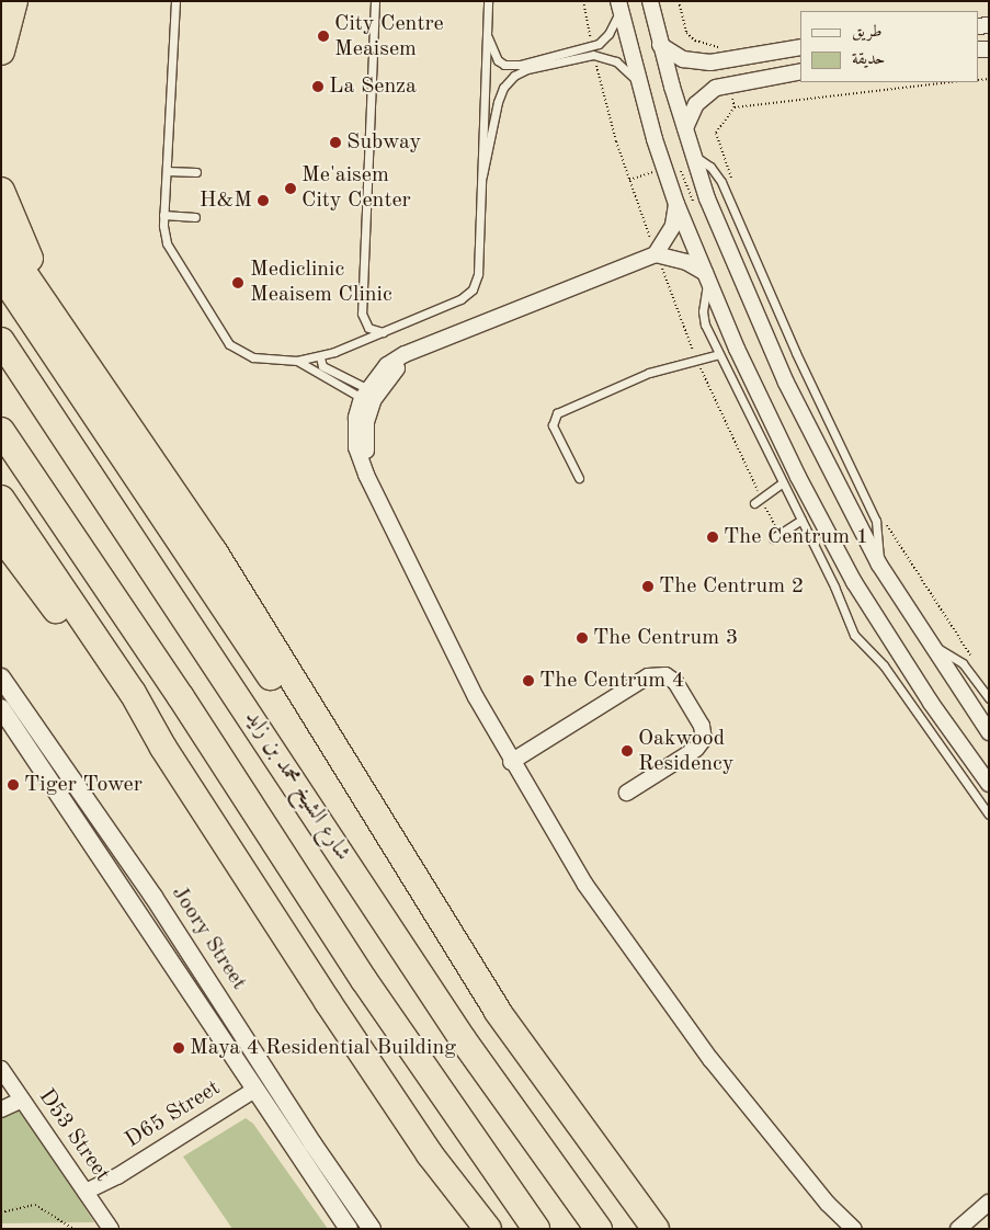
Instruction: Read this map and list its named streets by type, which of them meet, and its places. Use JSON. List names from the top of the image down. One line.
{"streets":{"highway":["شارع الشيخ محمد بن زايد"],"street":["Joory Street","D65 Street","D53 Street"]},"crossings":[["Joory Street","D65 Street"],["D65 Street","D53 Street"]],"places":["City Centre Meaisem","La Senza","Subway","Me'aisem City Center","H&M","Mediclinic Meaisem Clinic","The Centrum 1","The Centrum 2","The Centrum 3","The Centrum 4","Oakwood Residency","Tiger Tower","Maya 4 Residential Building"],"legend":["طريق","حديقة"]}
